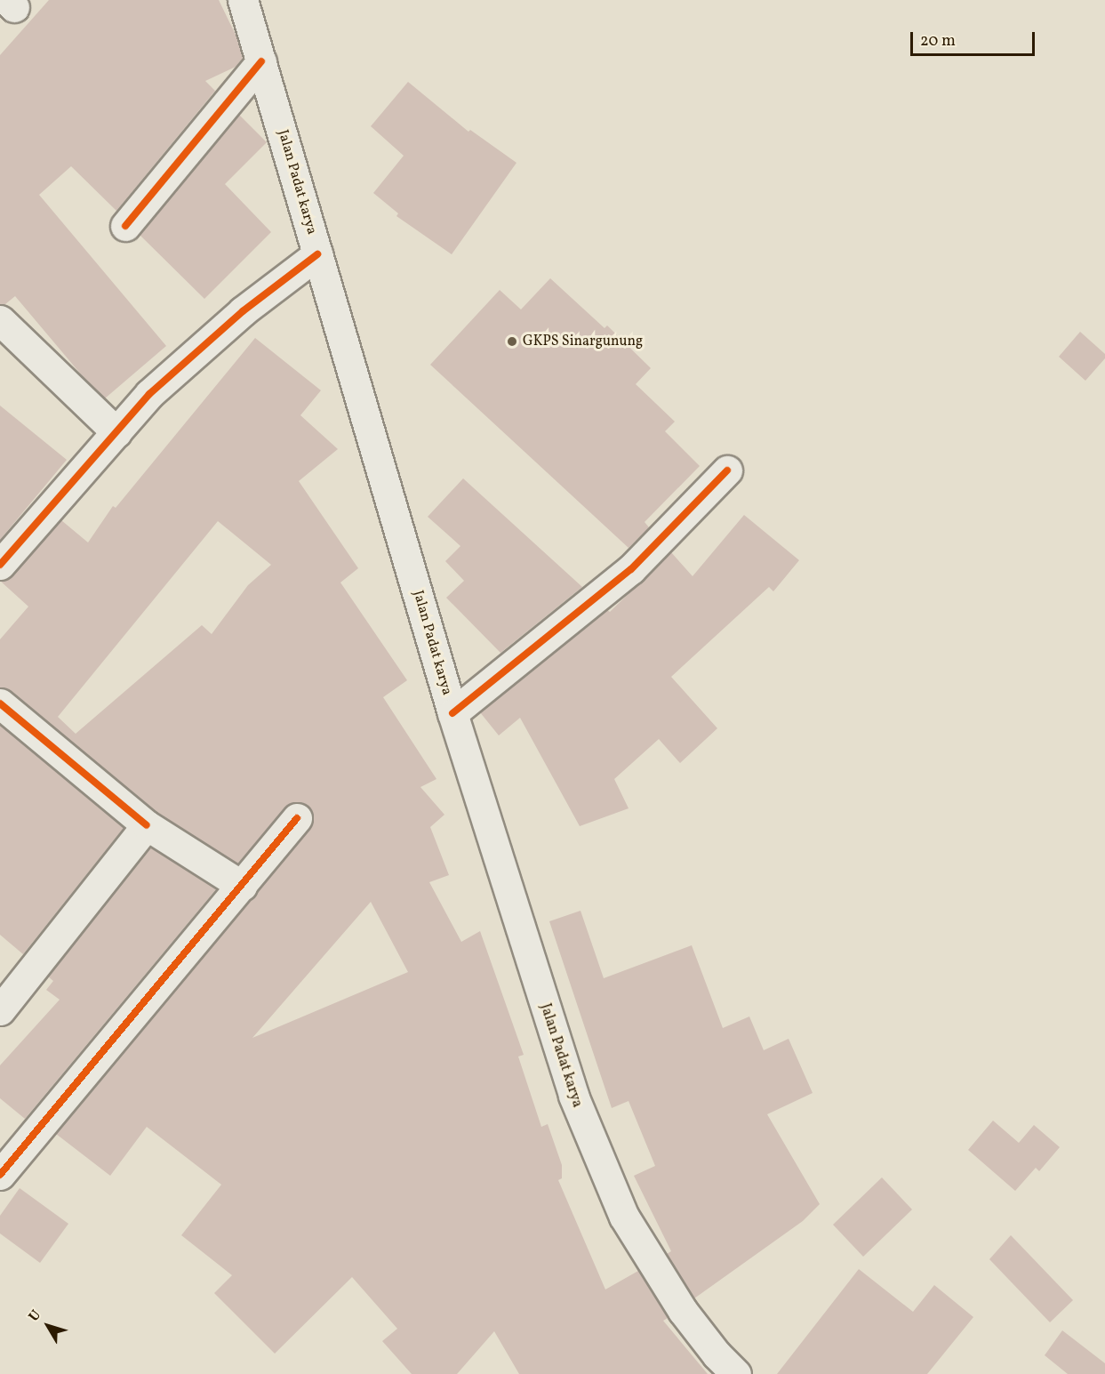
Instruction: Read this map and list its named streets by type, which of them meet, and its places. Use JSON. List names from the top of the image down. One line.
{"streets":{"street":["Jalan Padat karya"]},"places":["GKPS Sinargunung"],"scale_bar":"20 m","north":"top left"}
